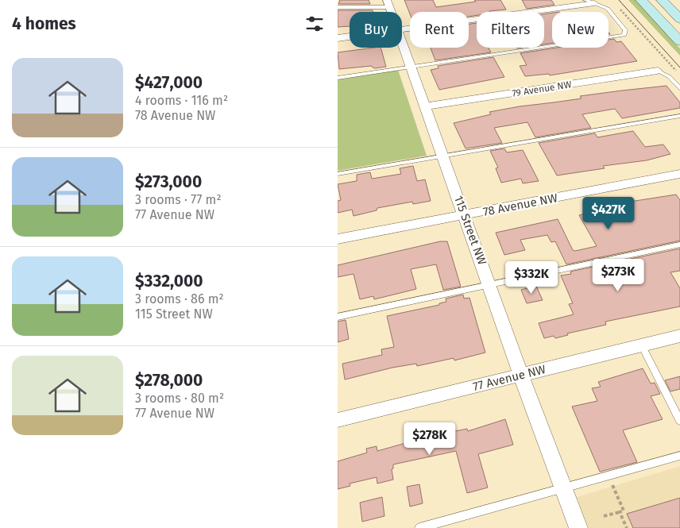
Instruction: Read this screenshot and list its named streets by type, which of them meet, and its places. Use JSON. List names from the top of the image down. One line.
{"streets":{"street":["79 Avenue NW","78 Avenue NW","115 Street NW","77 Avenue NW"]},"crossings":[["79 Avenue NW","115 Street NW"],["78 Avenue NW","115 Street NW"],["115 Street NW","77 Avenue NW"]],"page":{"heading":"4 homes","chip":["Buy","Rent","Filters","New"],"list":[{"name":"$427,000","note":"4 rooms · 116 m² · 78 Avenue NW"},{"name":"$273,000","note":"3 rooms · 77 m² · 77 Avenue NW"},{"name":"$332,000","note":"3 rooms · 86 m² · 115 Street NW"},{"name":"$278,000","note":"3 rooms · 80 m² · 77 Avenue NW"}],"price":["$427K","$273K","$332K","$278K"]}}
